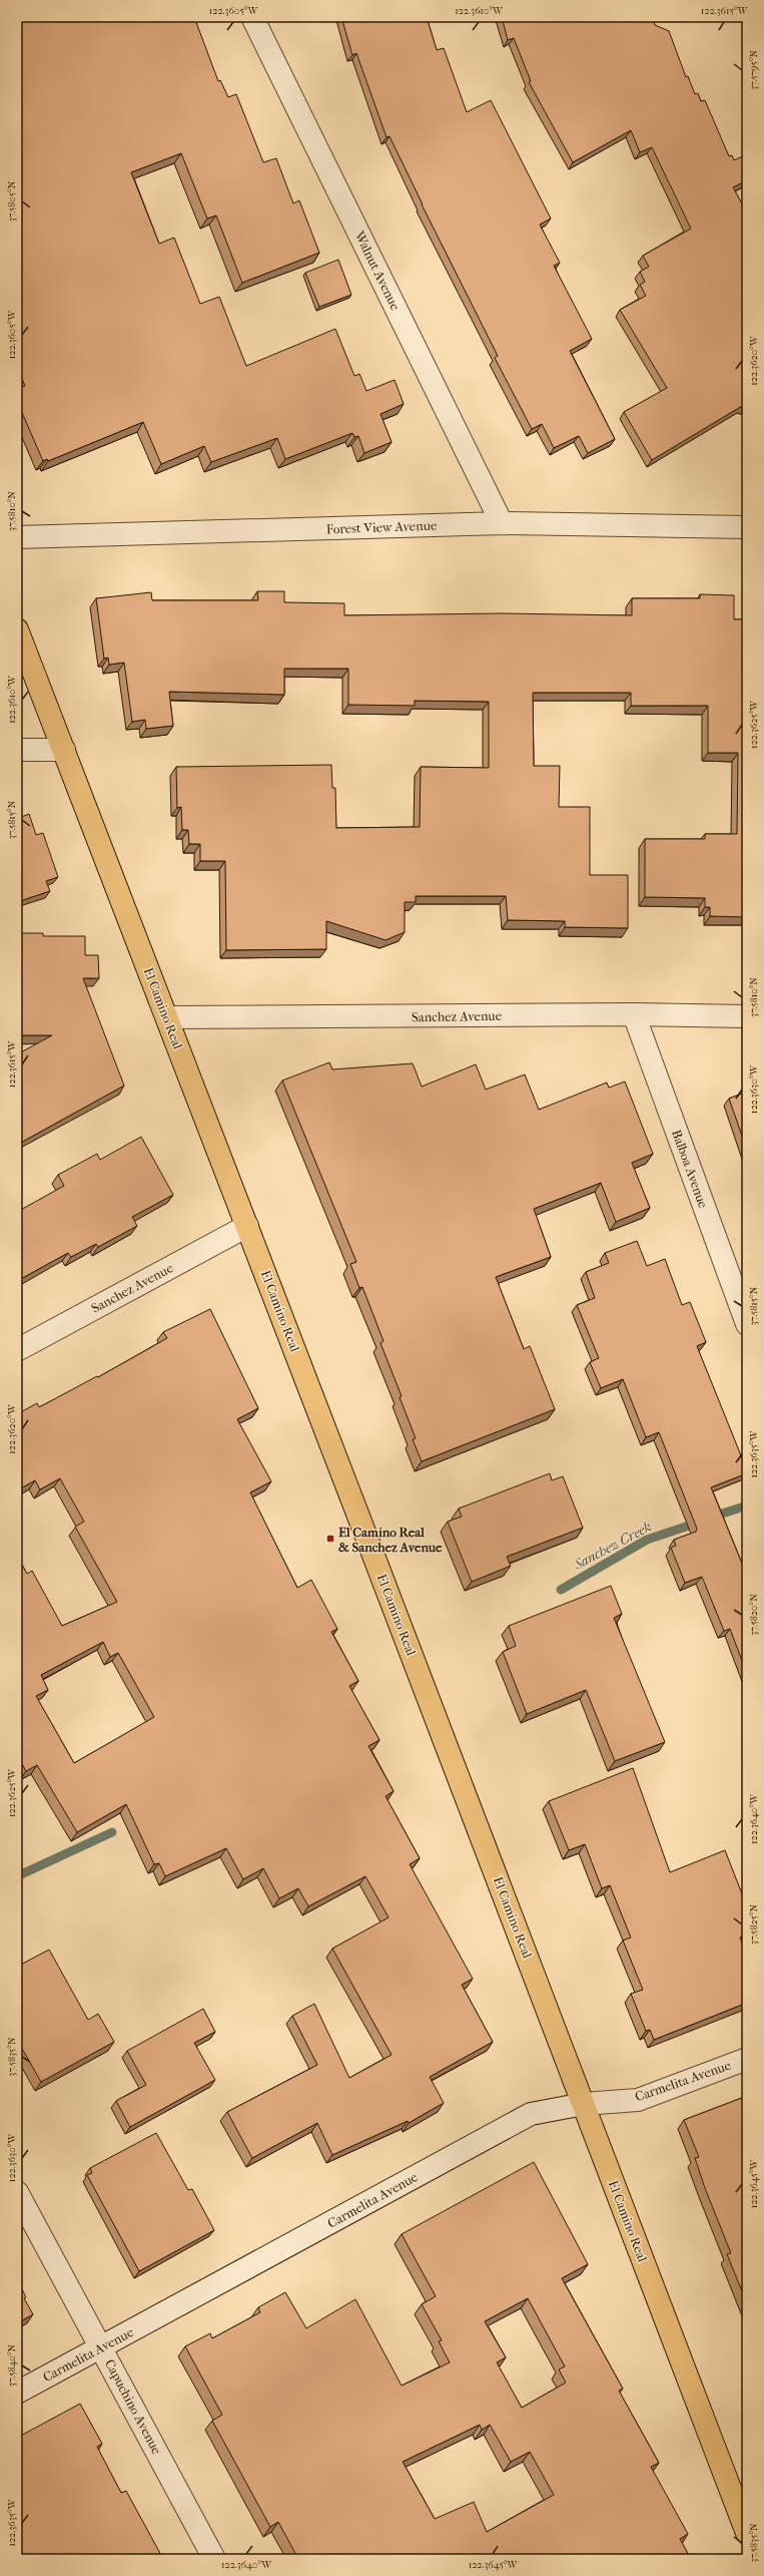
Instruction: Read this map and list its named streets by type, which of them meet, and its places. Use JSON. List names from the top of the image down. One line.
{"streets":{"main road":["El Camino Real"],"street":["Walnut Avenue","Forest View Avenue","Sanchez Avenue","Balboa Avenue","Carmelita Avenue","Capuchino Avenue"]},"crossings":[["Walnut Avenue","Forest View Avenue"],["El Camino Real","Sanchez Avenue"],["El Camino Real","Carmelita Avenue"],["Sanchez Avenue","Balboa Avenue"],["Carmelita Avenue","Capuchino Avenue"]],"water":["Sanchez Creek"],"places":{"transit":["El Camino Real & Sanchez Avenue"]},"coordinates":["122.3605°W","122.3610°W","122.3615°W","37.5795°N","37.5805°N","122.3620°W","37.5810°N","122.3625°W","37.5815°N","122.3630°W","122.3635°W","37.5820°N","122.3640°W","37.5825°N","37.5835°N","122.3645°W","37.5840°N"]}
